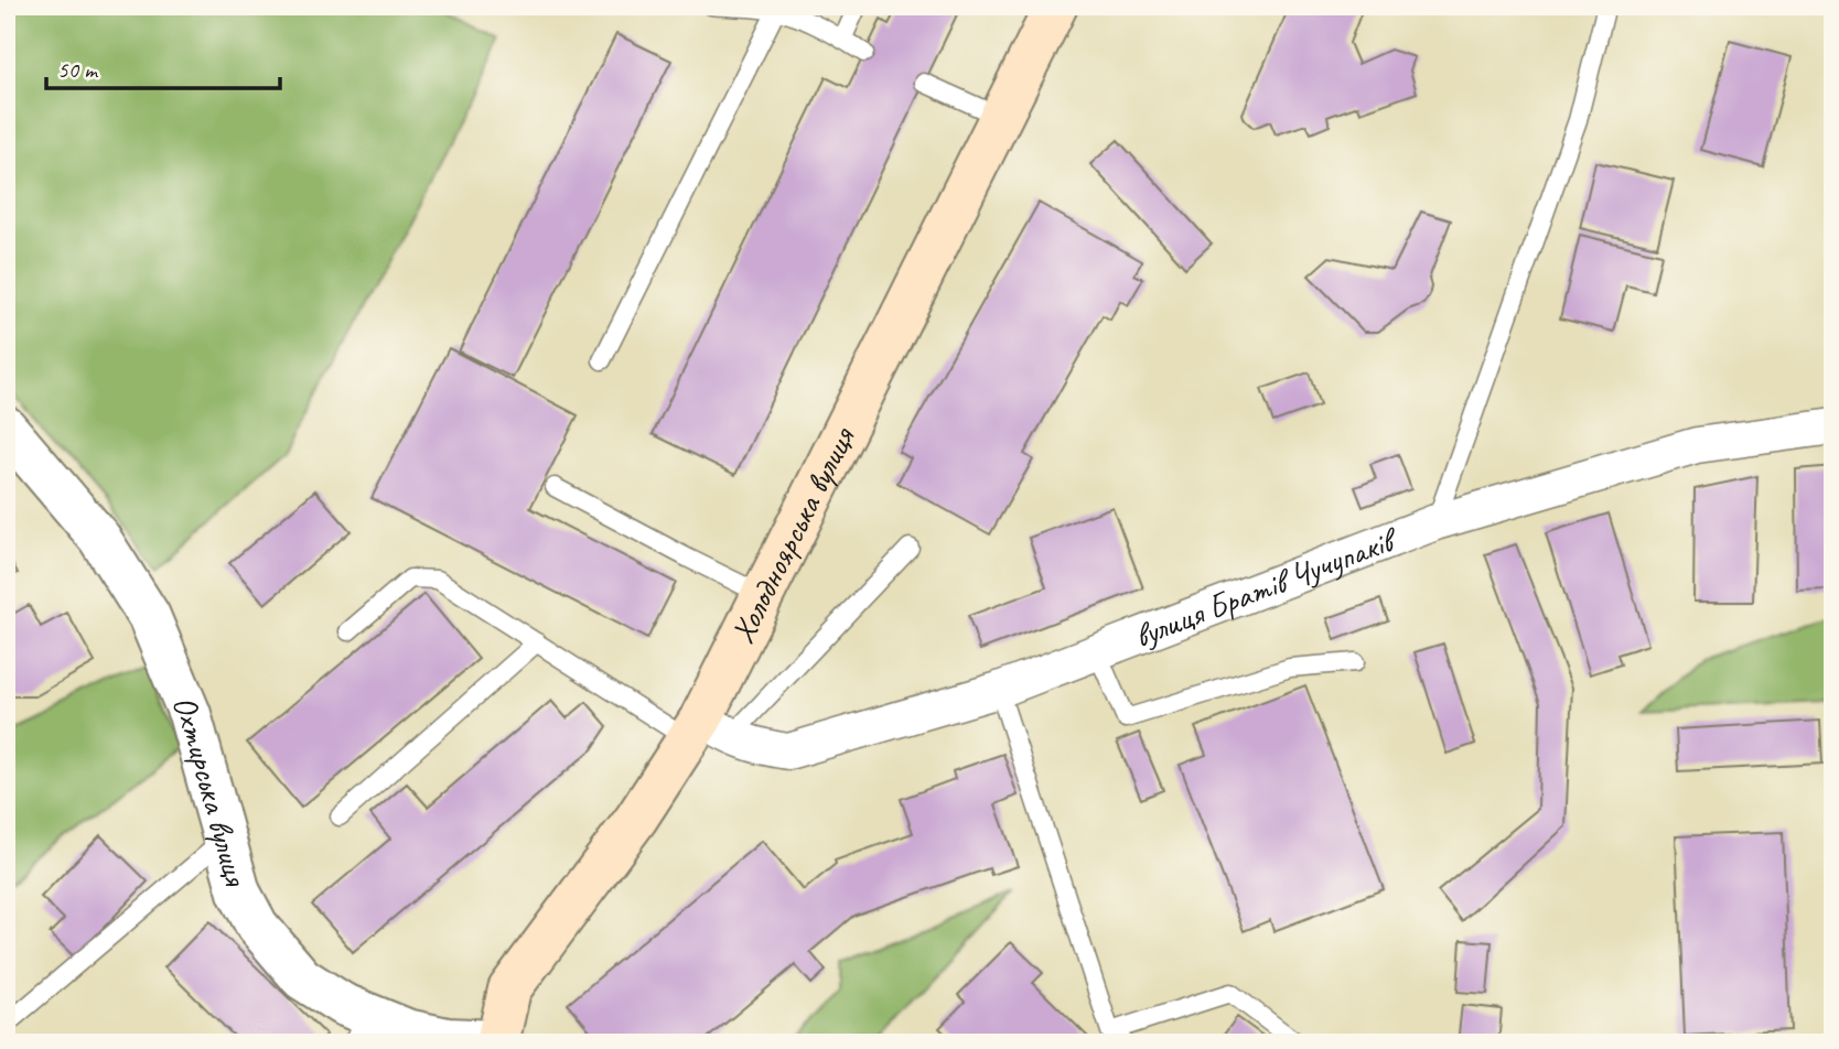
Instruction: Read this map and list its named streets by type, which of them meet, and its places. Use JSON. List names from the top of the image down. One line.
{"streets":{"main road":["Холодноярська вулиця"],"street":["вулиця Братів Чучупаків","Охтирська вулиця"]},"crossings":[["Холодноярська вулиця","вулиця Братів Чучупаків"],["Холодноярська вулиця","Охтирська вулиця"]],"scale_bar":"50 m"}
